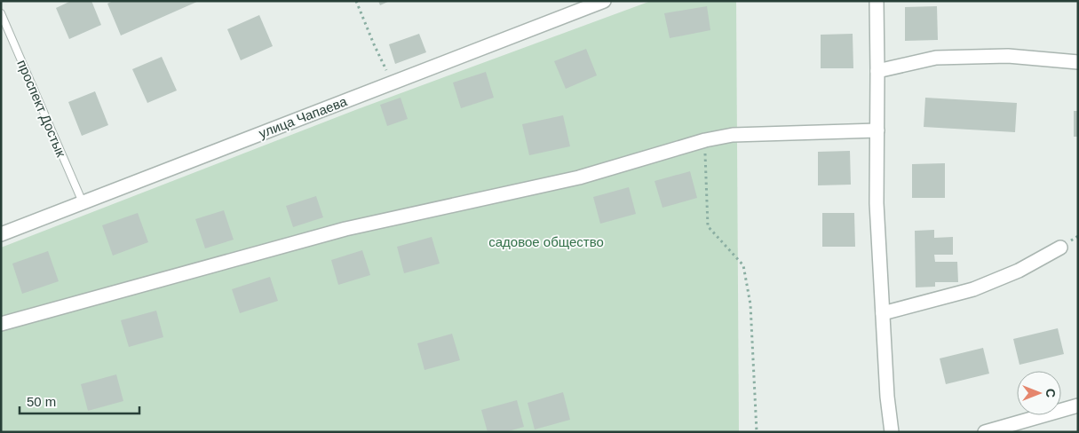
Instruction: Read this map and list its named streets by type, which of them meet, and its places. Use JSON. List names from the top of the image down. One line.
{"streets":{"street":["улица Чапаева"],"lane":["проспект Достык"]},"crossings":[["проспект Достык","улица Чапаева"]],"parks":["садовое общество"],"scale_bar":"50 m","north":"right"}
